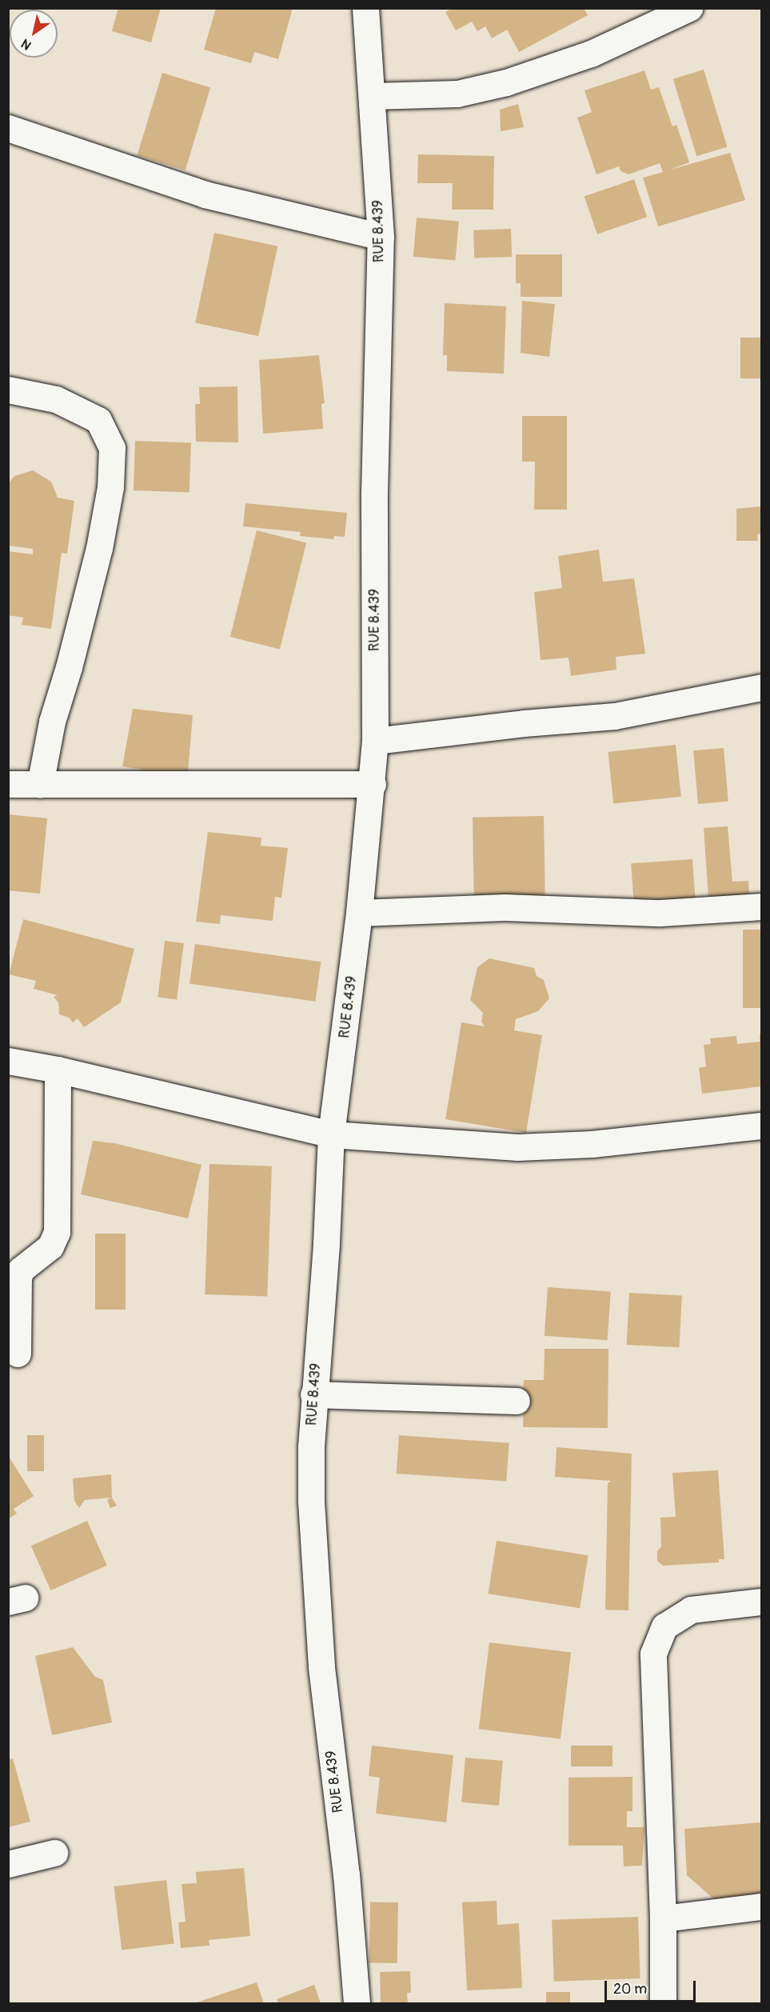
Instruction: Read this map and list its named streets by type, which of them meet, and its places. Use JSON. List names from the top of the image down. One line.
{"streets":{"street":["RUE 8.439"]},"scale_bar":"20 m","north":"bottom left"}
